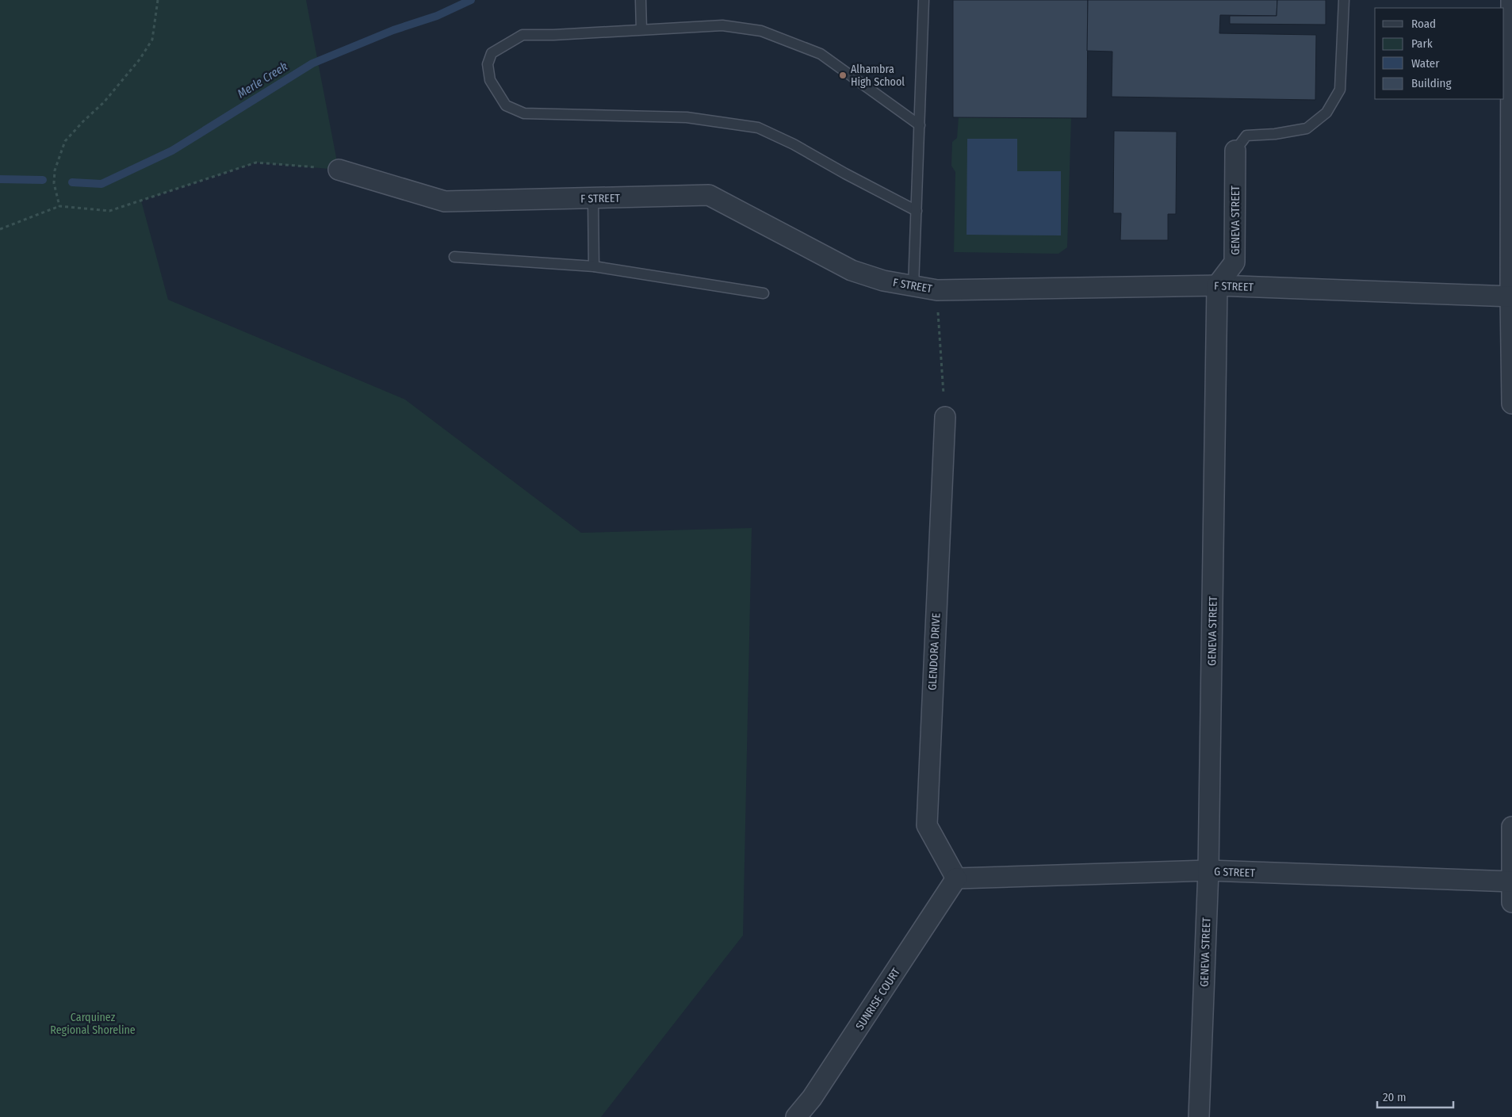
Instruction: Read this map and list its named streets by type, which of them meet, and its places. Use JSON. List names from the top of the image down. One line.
{"streets":{"street":["F STREET","GENEVA STREET","GLENDORA DRIVE","G STREET","SUNRISE COURT"]},"crossings":[["F STREET","GENEVA STREET"],["GENEVA STREET","G STREET"],["GLENDORA DRIVE","G STREET"],["GLENDORA DRIVE","SUNRISE COURT"],["G STREET","SUNRISE COURT"]],"water":["Merle Creek"],"parks":["Carquinez Regional Shoreline"],"places":["Alhambra High School"],"legend":["Road","Park","Water","Building"],"scale_bar":"20 m"}
